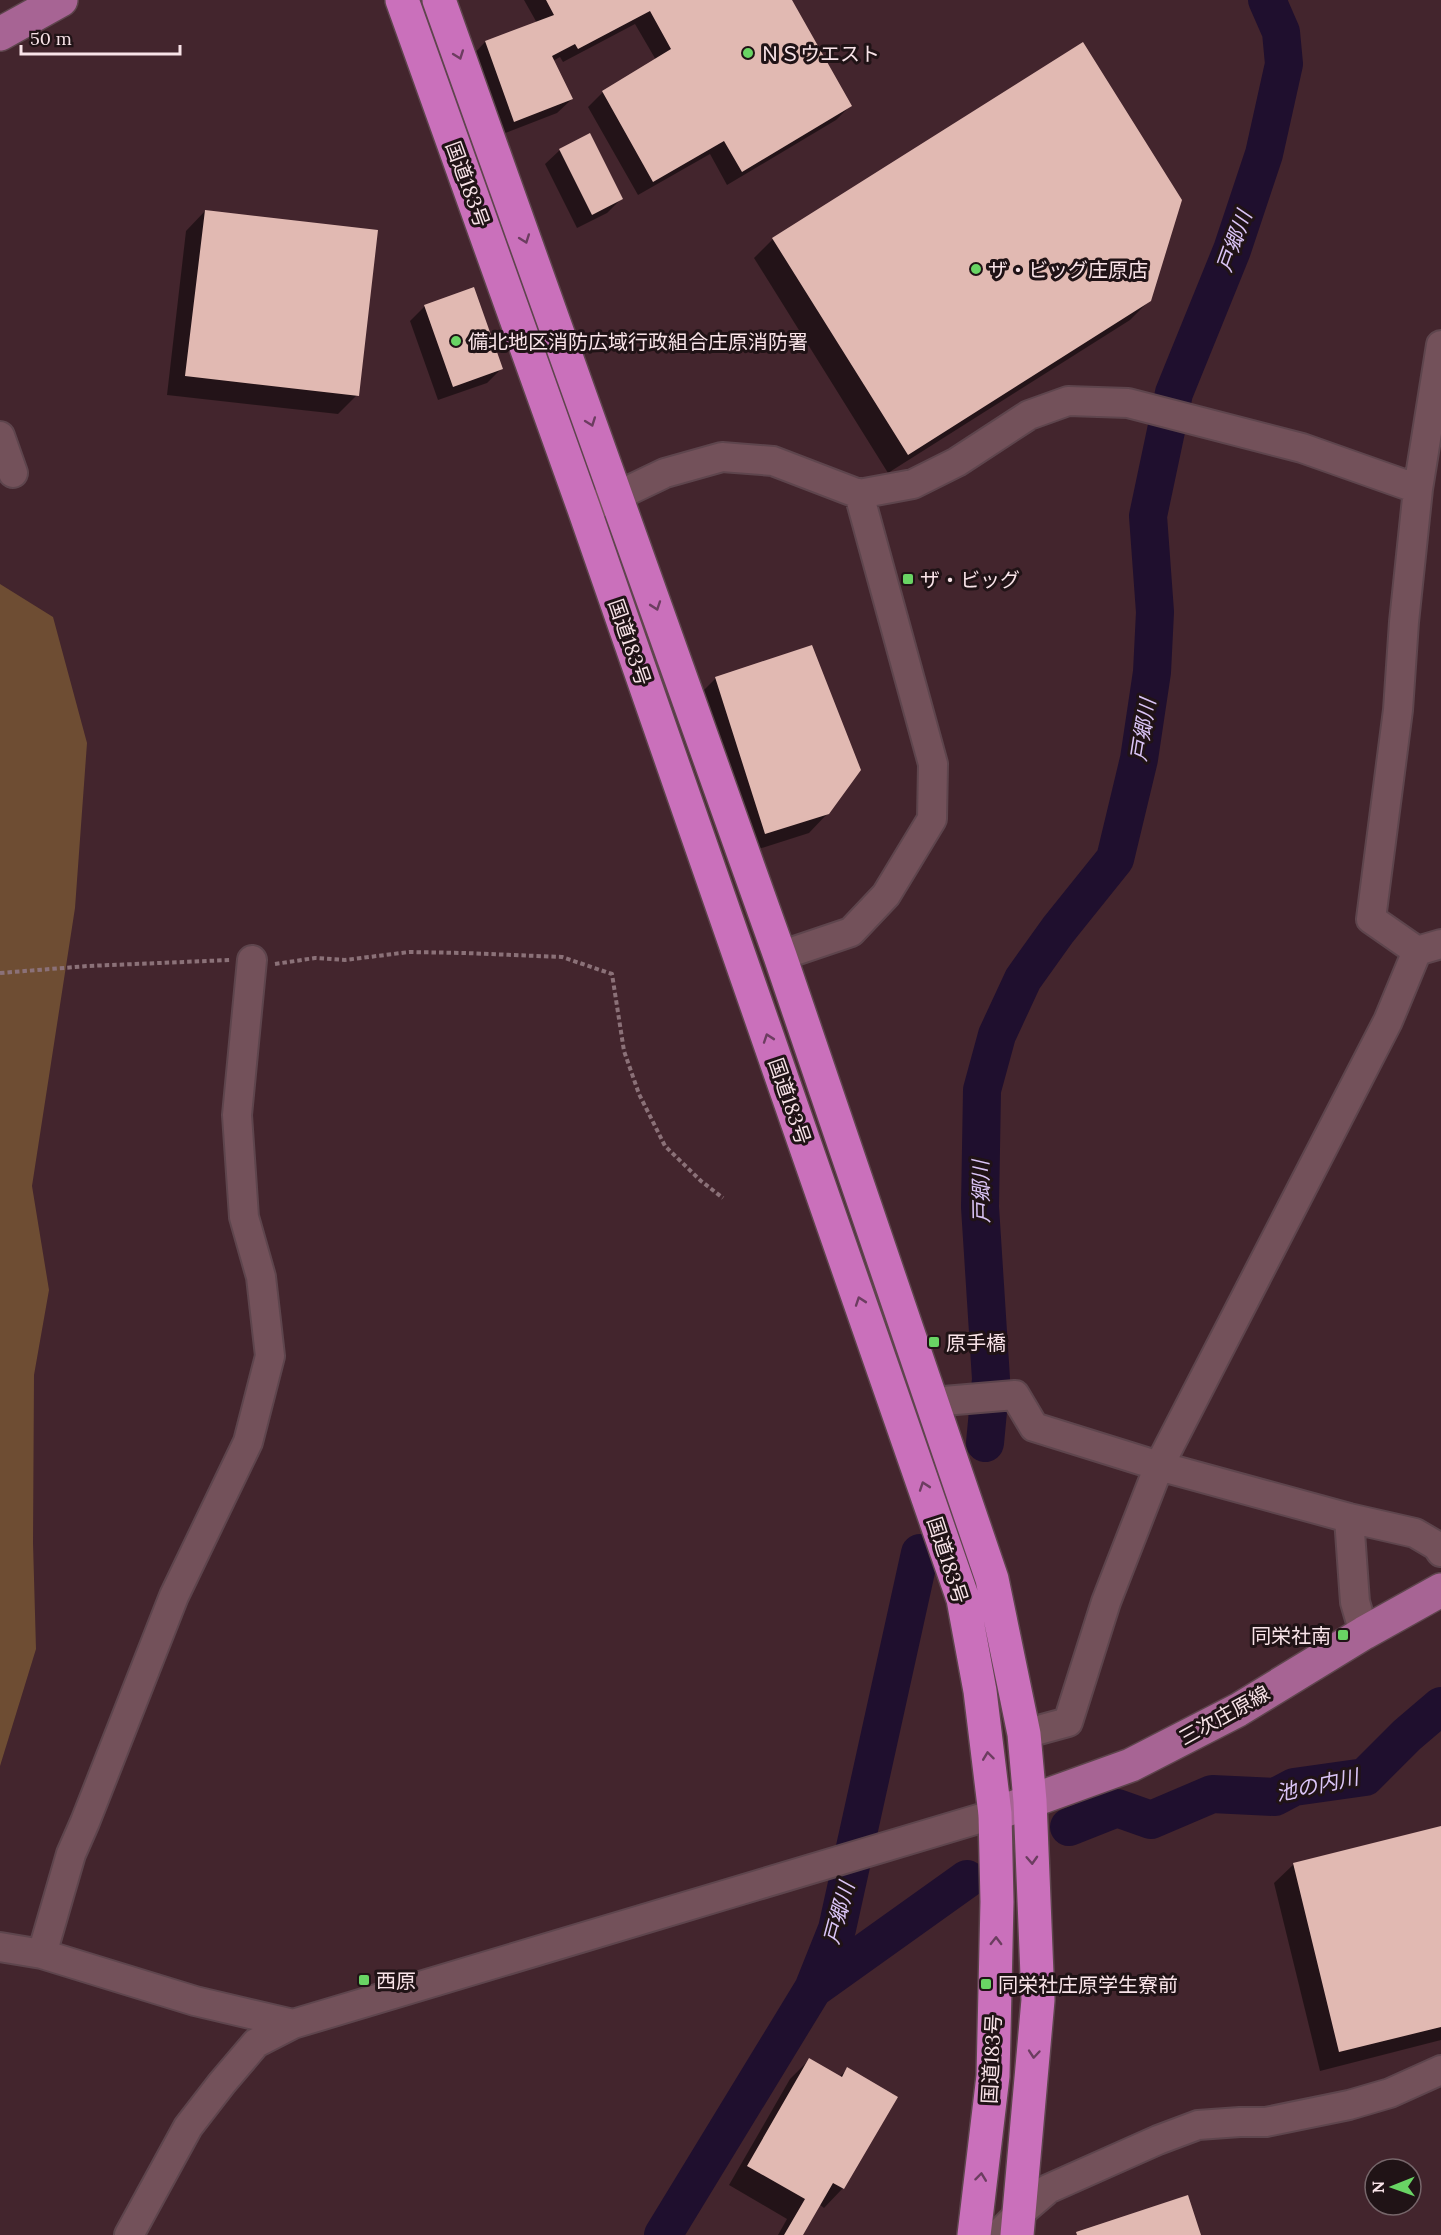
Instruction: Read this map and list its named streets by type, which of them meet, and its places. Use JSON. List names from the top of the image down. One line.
{"streets":{"highway":["国道183号"],"main road":["三次庄原線"]},"crossings":[["国道183号","三次庄原線"]],"water":["戸郷川","池の内川"],"places":{"other":["ＮＳウエスト","ザ・ビッグ庄原店","備北地区消防広域行政組合庄原消防署"],"transit":["ザ・ビッグ","原手橋","同栄社南","西原","同栄社庄原学生寮前"]},"scale_bar":"50 m","north":"left"}
